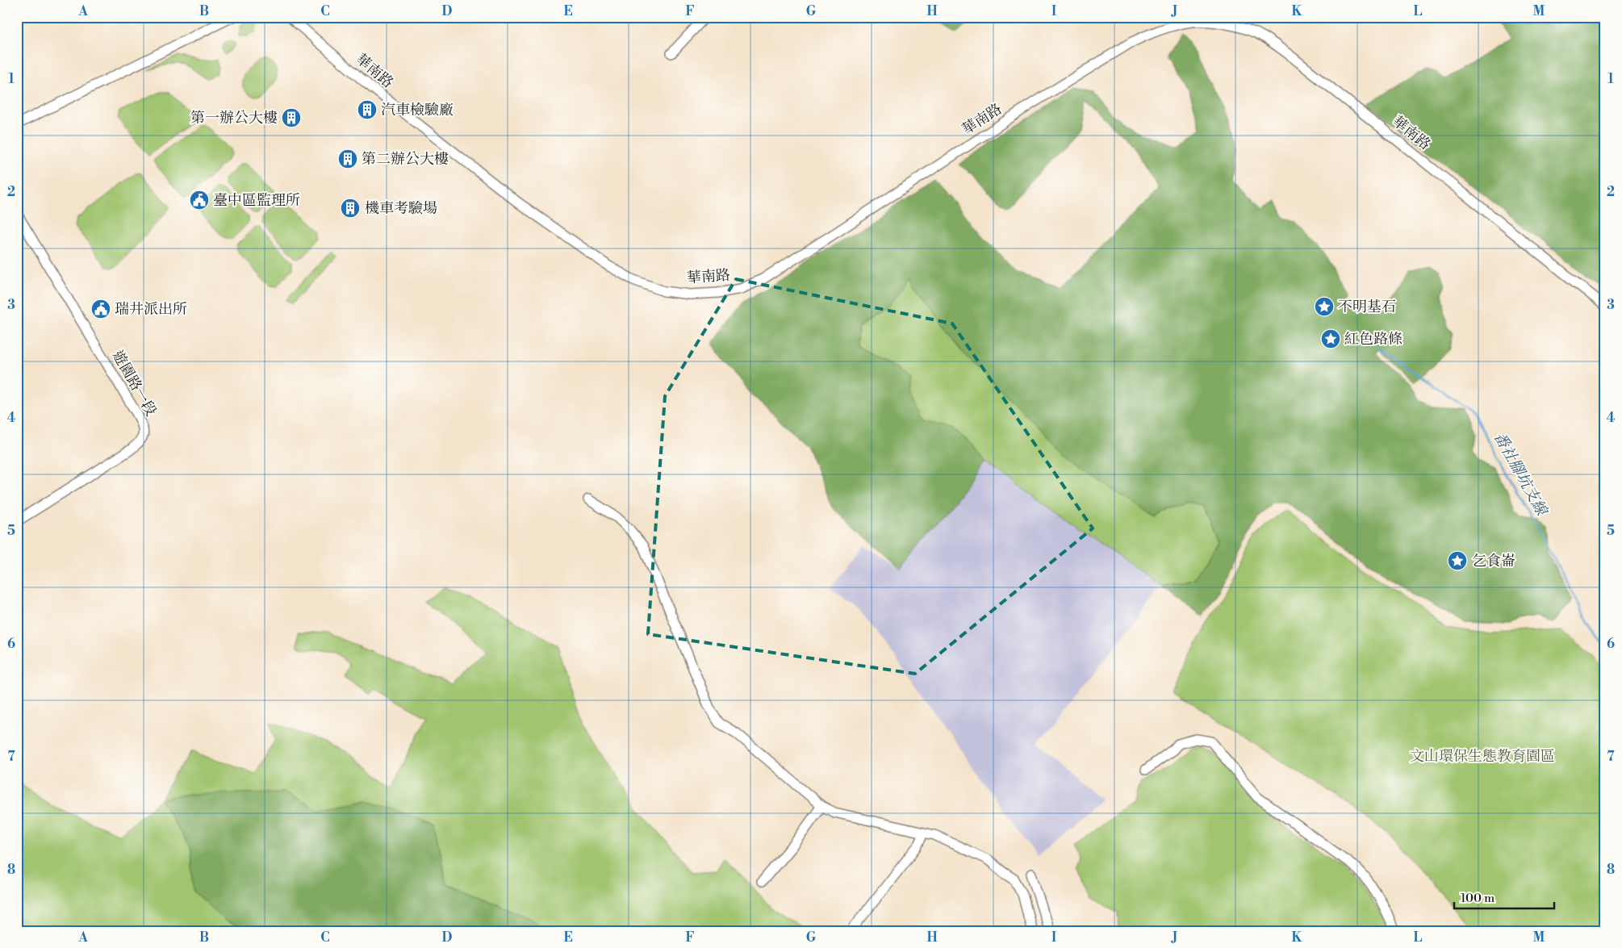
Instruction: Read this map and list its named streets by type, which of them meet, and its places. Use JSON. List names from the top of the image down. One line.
{"streets":{"street":["華南路","遊園路一段"]},"water":["番社腳坑支線"],"parks":["文山環保生態教育園區"],"places":{"building":["汽車檢驗廠","第一辦公大樓","第二辦公大樓","機車考驗場"],"public building":["臺中區監理所","瑞井派出所"],"place":["不明基石","紅色路條","乞食崙"]},"scale_bar":"100 m","grid":{"columns":["A","B","C","D","E","F","G","H","I","J","K","L","M"],"rows":["1","2","3","4","5","6","7","8"]}}
